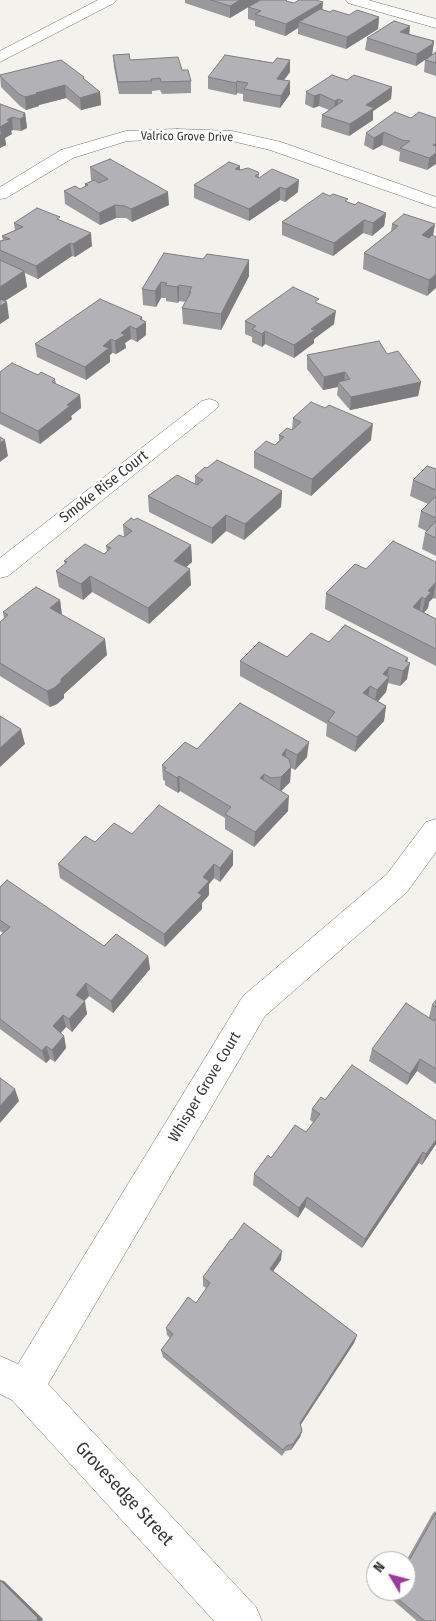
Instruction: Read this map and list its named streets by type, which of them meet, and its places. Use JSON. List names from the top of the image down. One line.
{"streets":{"street":["Valrico Grove Drive","Smoke Rise Court","Whisper Grove Court","Grovesedge Street"]},"crossings":[["Whisper Grove Court","Grovesedge Street"]],"north":"top left"}
